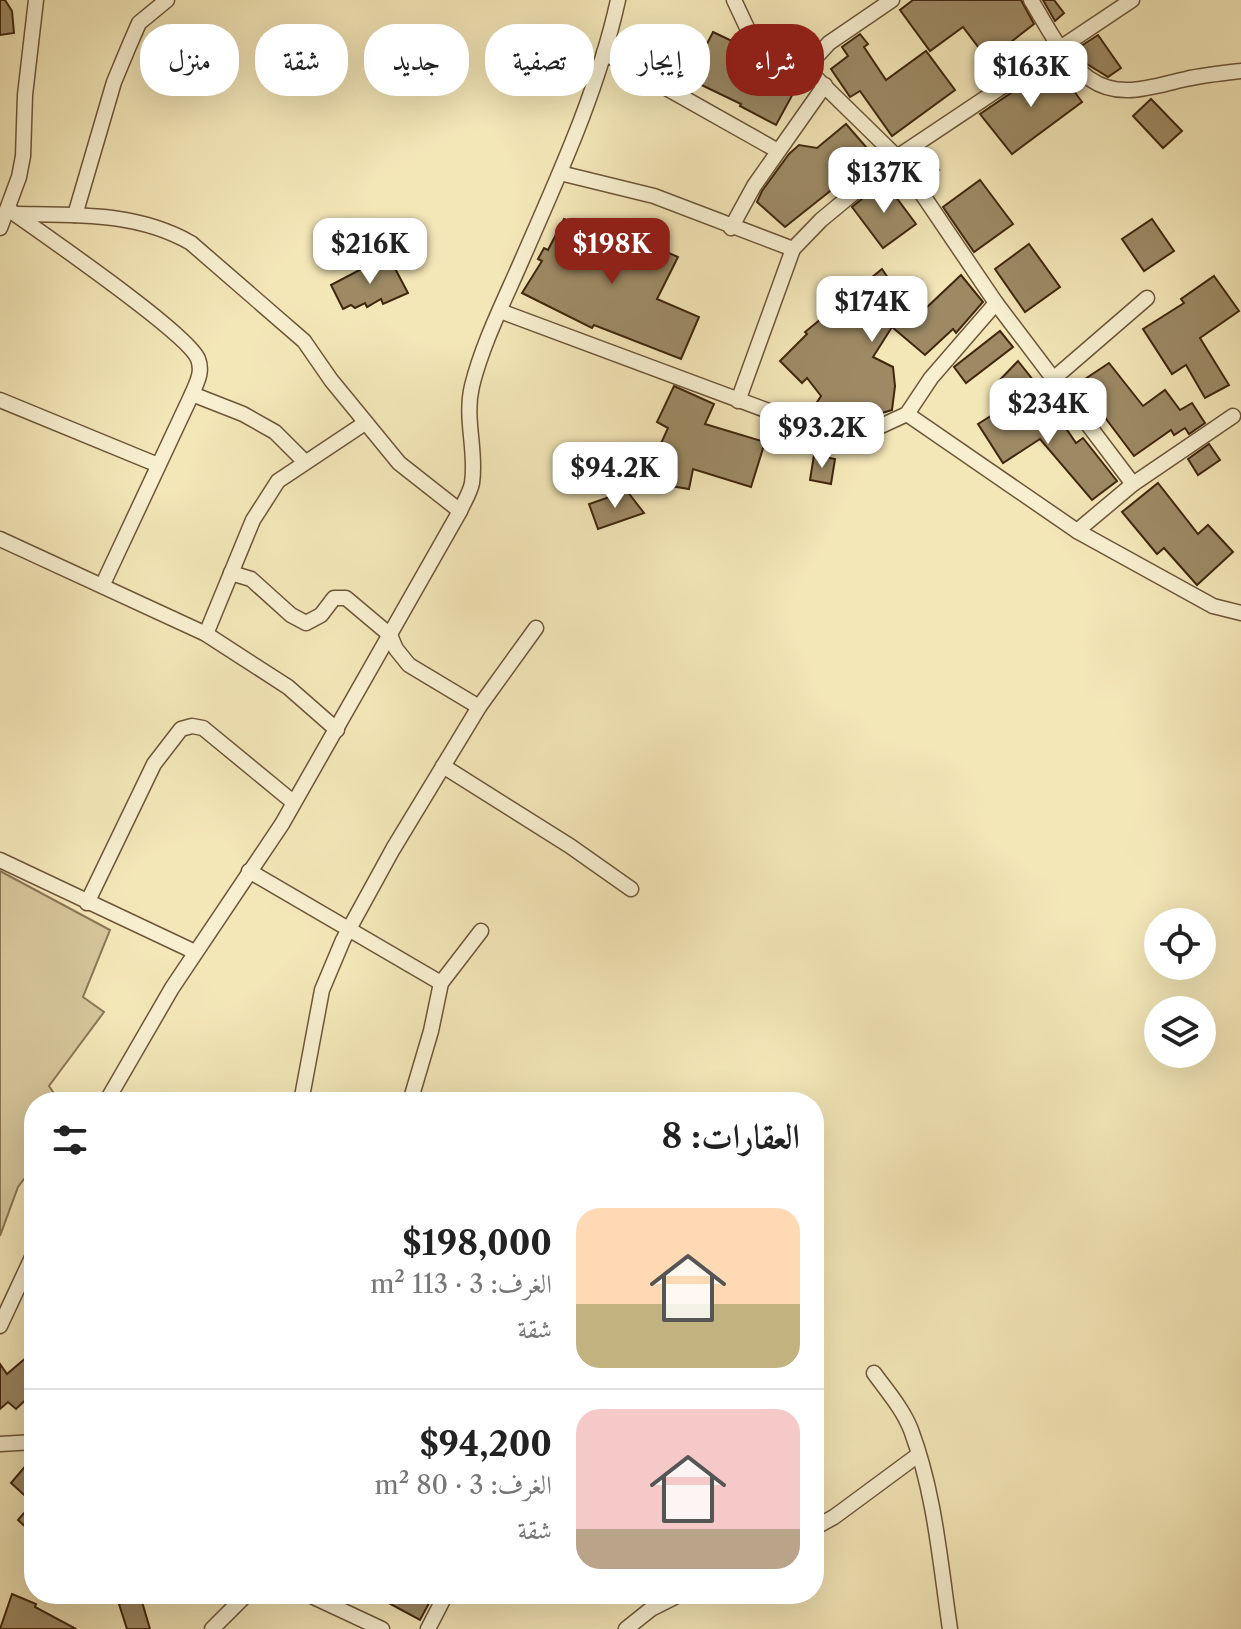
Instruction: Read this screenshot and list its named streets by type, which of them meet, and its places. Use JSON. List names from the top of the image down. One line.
{"page":{"chip":["شراء","إيجار","تصفية","جديد","شقة","منزل"],"price":["$163K","$137K","$216K","$198K","$174K","$234K","$93.2K","$94.2K"],"heading":"العقارات: 8","list":[{"name":"$198,000","note":"الغرف: 3 · 113 m² · شقة"},{"name":"$94,200","note":"الغرف: 3 · 80 m² · شقة"}]}}
